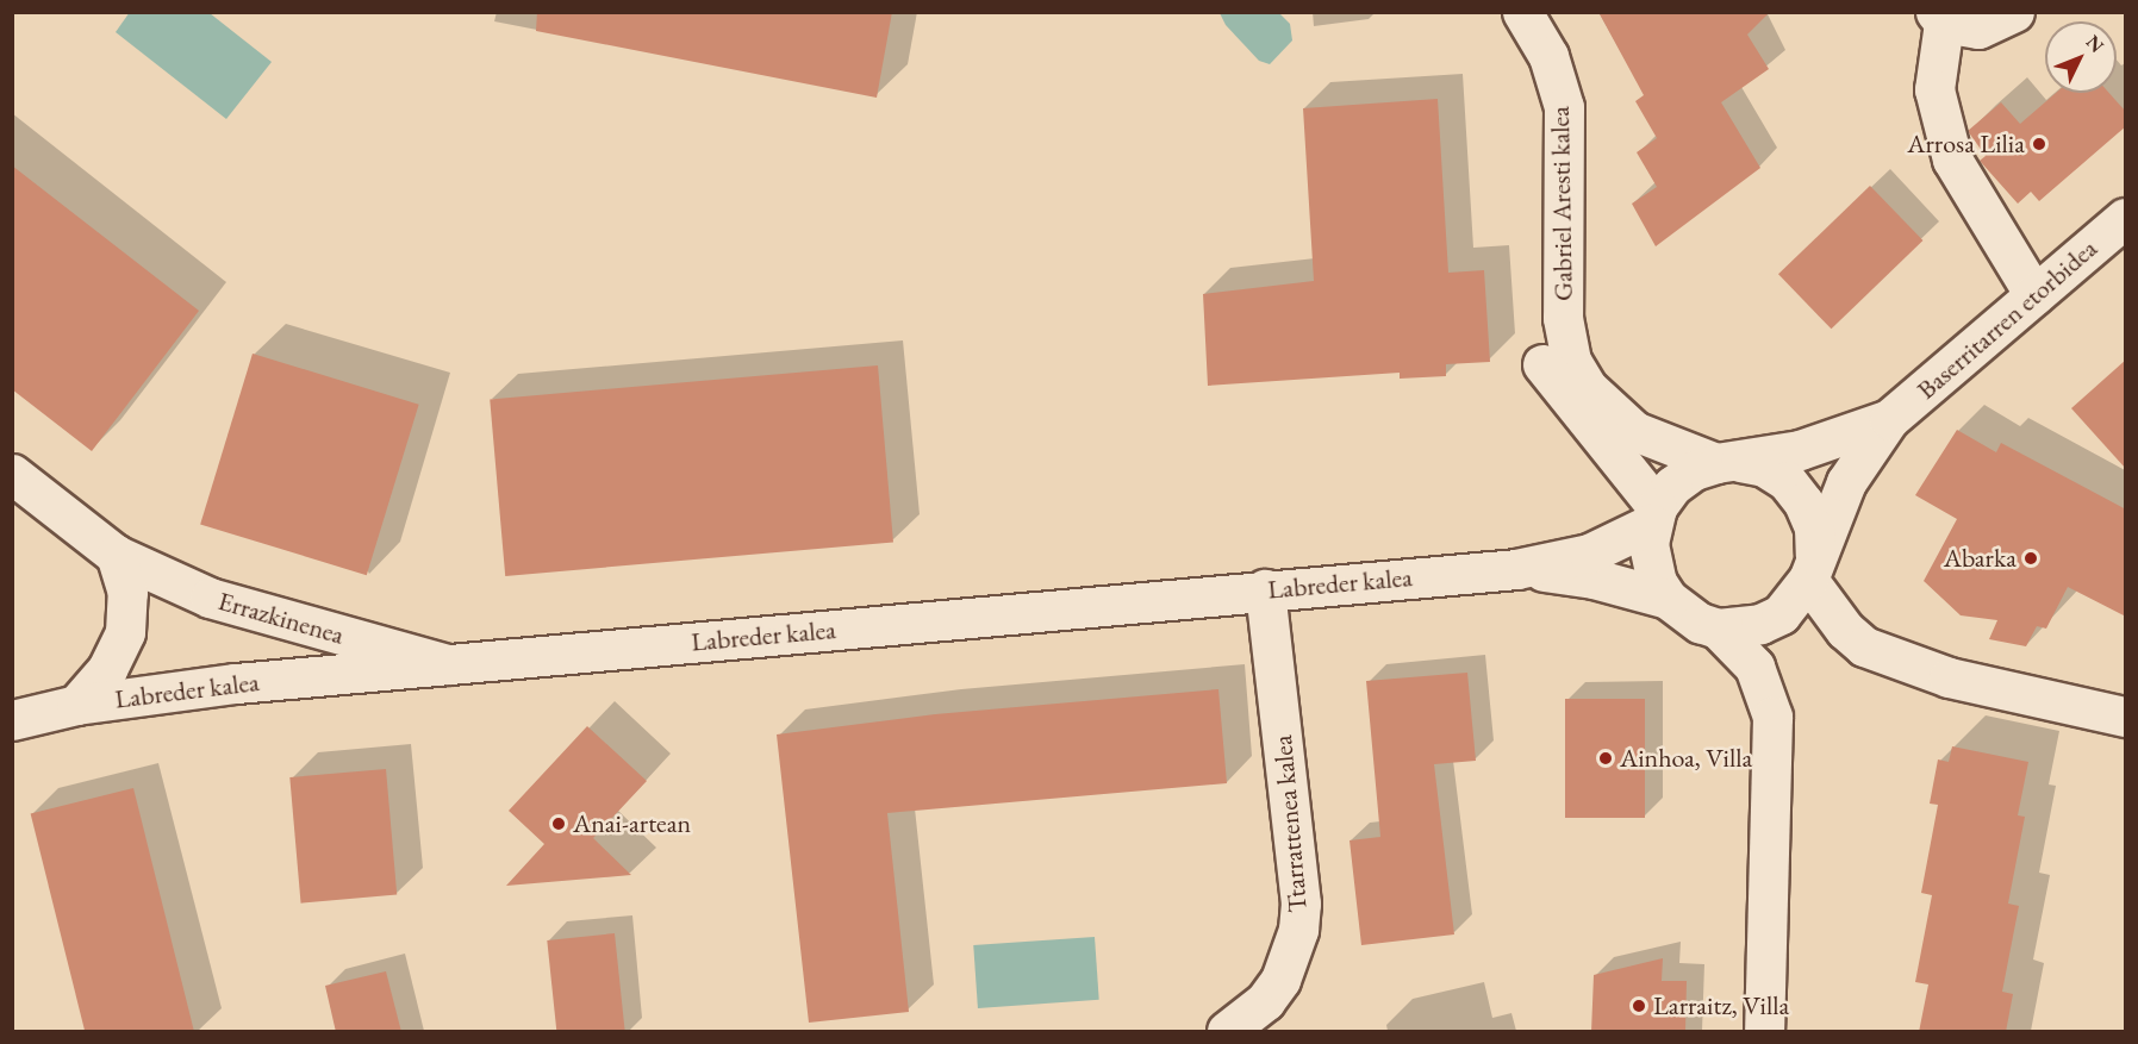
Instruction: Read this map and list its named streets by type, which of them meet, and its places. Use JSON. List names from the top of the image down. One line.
{"streets":{"street":["Gabriel Aresti kalea","Baserritarren etorbidea","Labreder kalea","Errazkinenea","Ttarrattenea kalea"]},"crossings":[["Gabriel Aresti kalea","Baserritarren etorbidea"],["Gabriel Aresti kalea","Labreder kalea"],["Baserritarren etorbidea","Labreder kalea"],["Labreder kalea","Errazkinenea"],["Labreder kalea","Ttarrattenea kalea"]],"places":["Arrosa Lilia","Abarka","Ainhoa, Villa","Anai-artean","Larraitz, Villa"],"north":"top right"}
